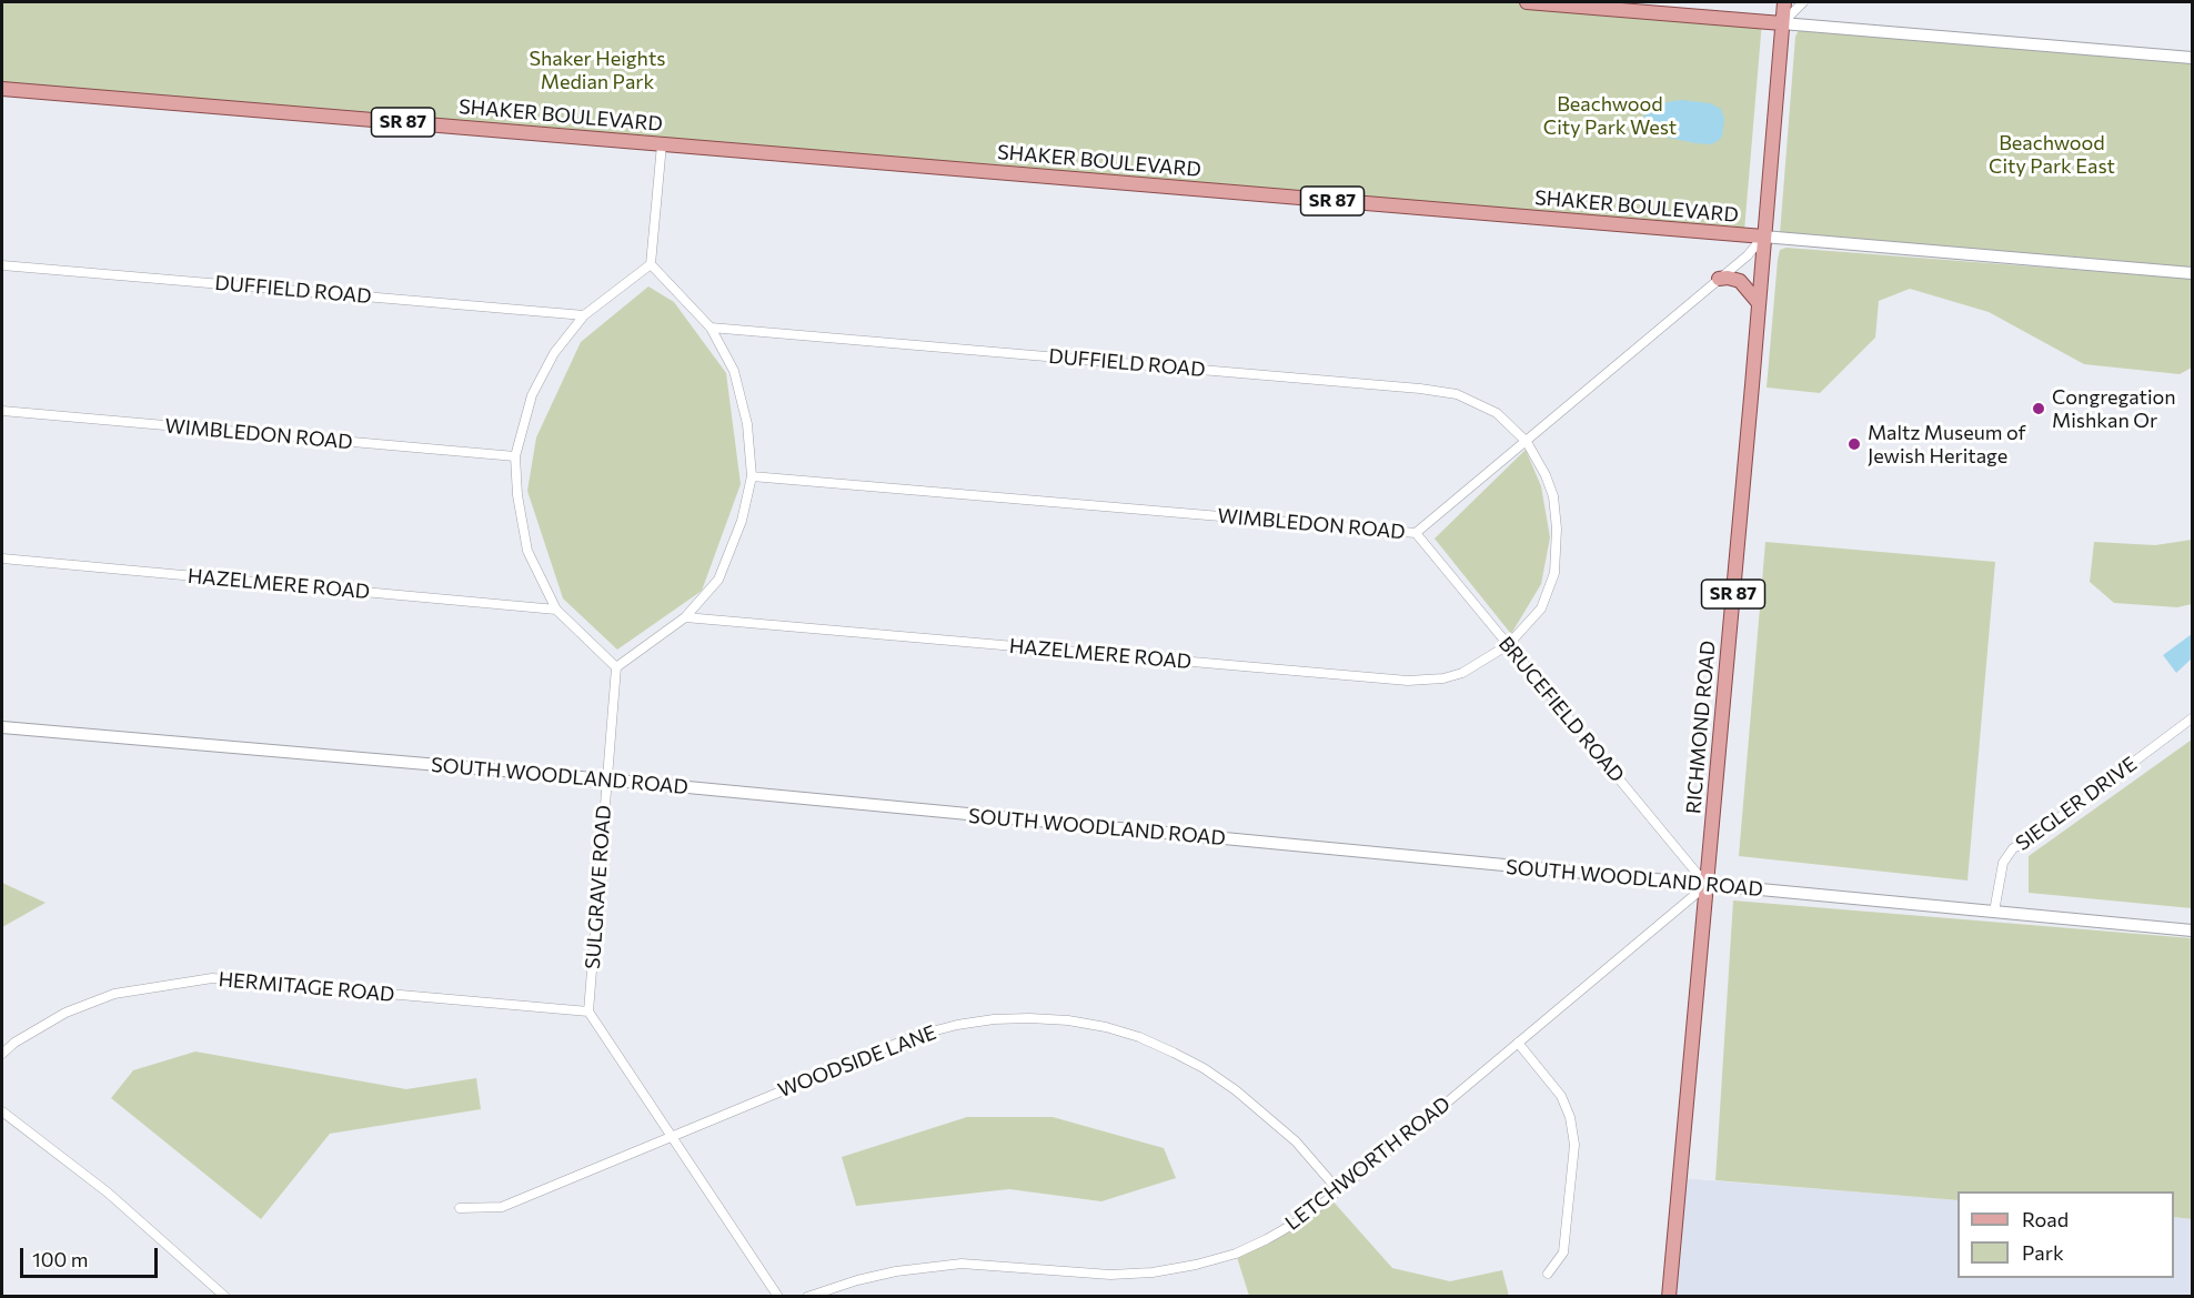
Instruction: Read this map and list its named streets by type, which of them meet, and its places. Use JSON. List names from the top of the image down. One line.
{"streets":{"main road":["SHAKER BOULEVARD","SR 87","RICHMOND ROAD"],"street":["DUFFIELD ROAD","WIMBLEDON ROAD","HAZELMERE ROAD","BRUCEFIELD ROAD","SOUTH WOODLAND ROAD","SIEGLER DRIVE","SULGRAVE ROAD","HERMITAGE ROAD","WOODSIDE LANE","LETCHWORTH ROAD"]},"crossings":[["SHAKER BOULEVARD","WIMBLEDON ROAD"],["SHAKER BOULEVARD","RICHMOND ROAD"],["DUFFIELD ROAD","WIMBLEDON ROAD"],["DUFFIELD ROAD","HAZELMERE ROAD"],["DUFFIELD ROAD","BRUCEFIELD ROAD"],["WIMBLEDON ROAD","BRUCEFIELD ROAD"],["WIMBLEDON ROAD","RICHMOND ROAD"],["HAZELMERE ROAD","BRUCEFIELD ROAD"],["BRUCEFIELD ROAD","RICHMOND ROAD"],["BRUCEFIELD ROAD","SOUTH WOODLAND ROAD"],["BRUCEFIELD ROAD","LETCHWORTH ROAD"],["RICHMOND ROAD","SOUTH WOODLAND ROAD"],["RICHMOND ROAD","LETCHWORTH ROAD"],["SOUTH WOODLAND ROAD","SIEGLER DRIVE"],["SOUTH WOODLAND ROAD","SULGRAVE ROAD"],["SOUTH WOODLAND ROAD","LETCHWORTH ROAD"],["SULGRAVE ROAD","HERMITAGE ROAD"],["WOODSIDE LANE","LETCHWORTH ROAD"]],"parks":["Shaker Heights Median Park","Beachwood City Park West","Beachwood City Park East"],"places":["Congregation Mishkan Or","Maltz Museum of Jewish Heritage"],"legend":["Road","Park"],"scale_bar":"100 m"}
